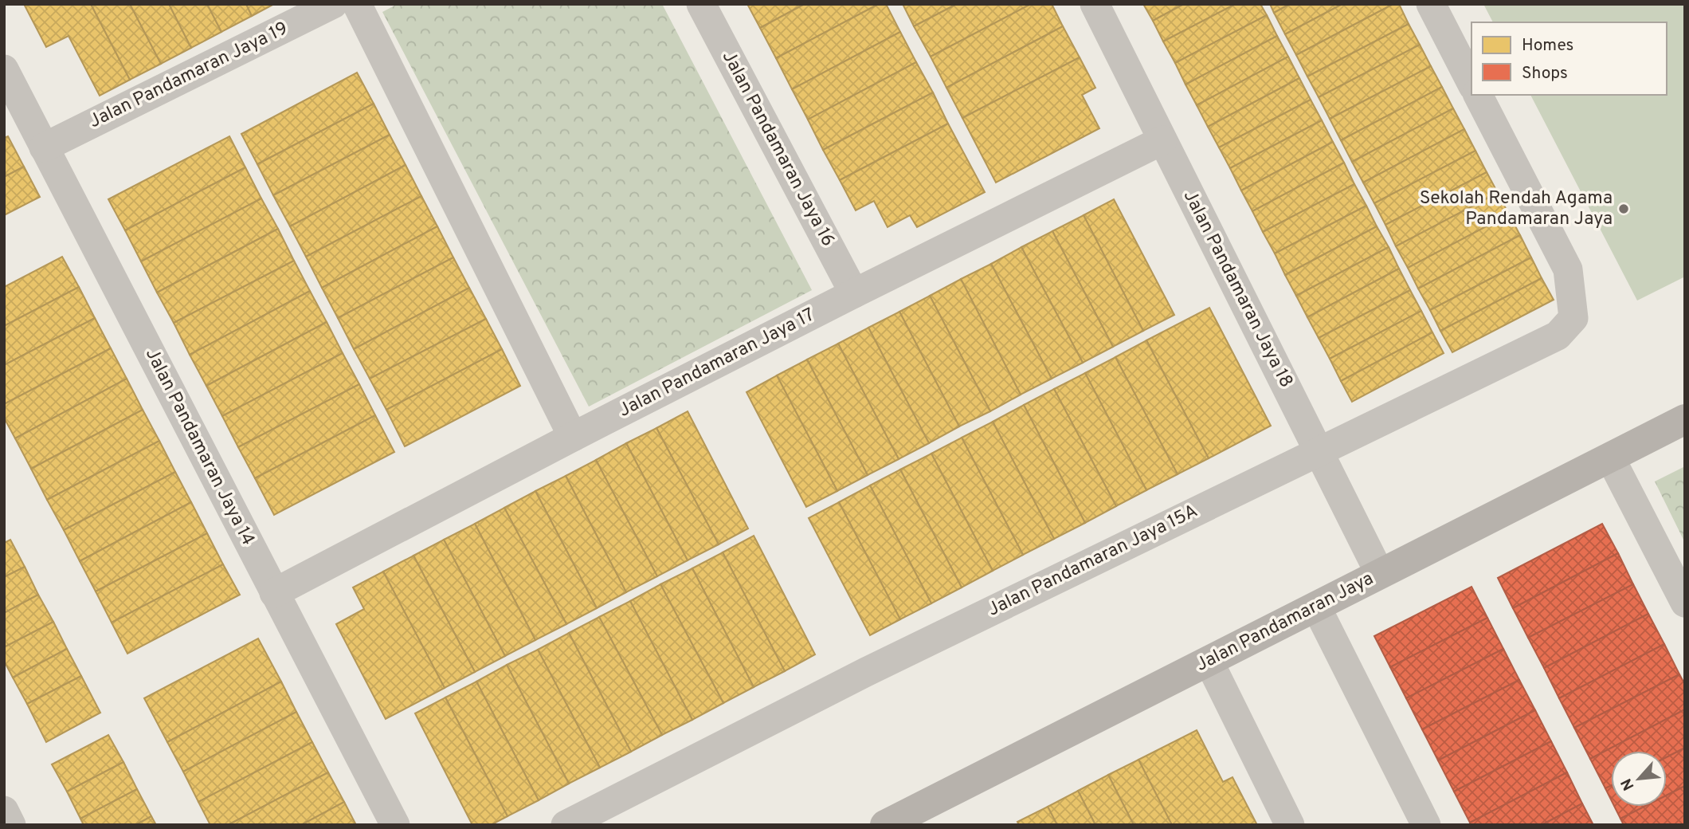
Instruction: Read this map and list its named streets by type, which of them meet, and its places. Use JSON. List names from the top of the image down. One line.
{"streets":{"main road":["Jalan Pandamaran Jaya"],"street":["Jalan Pandamaran Jaya 19","Jalan Pandamaran Jaya 16","Jalan Pandamaran Jaya 18","Jalan Pandamaran Jaya 17","Jalan Pandamaran Jaya 14","Jalan Pandamaran Jaya 15A"]},"crossings":[["Jalan Pandamaran Jaya 19","Jalan Pandamaran Jaya 14"],["Jalan Pandamaran Jaya 16","Jalan Pandamaran Jaya 17"],["Jalan Pandamaran Jaya 18","Jalan Pandamaran Jaya 17"],["Jalan Pandamaran Jaya 18","Jalan Pandamaran Jaya 15A"],["Jalan Pandamaran Jaya 18","Jalan Pandamaran Jaya"],["Jalan Pandamaran Jaya 17","Jalan Pandamaran Jaya 14"]],"places":["Sekolah Rendah Agama Pandamaran Jaya"],"legend":["Homes","Shops"],"north":"bottom left"}
